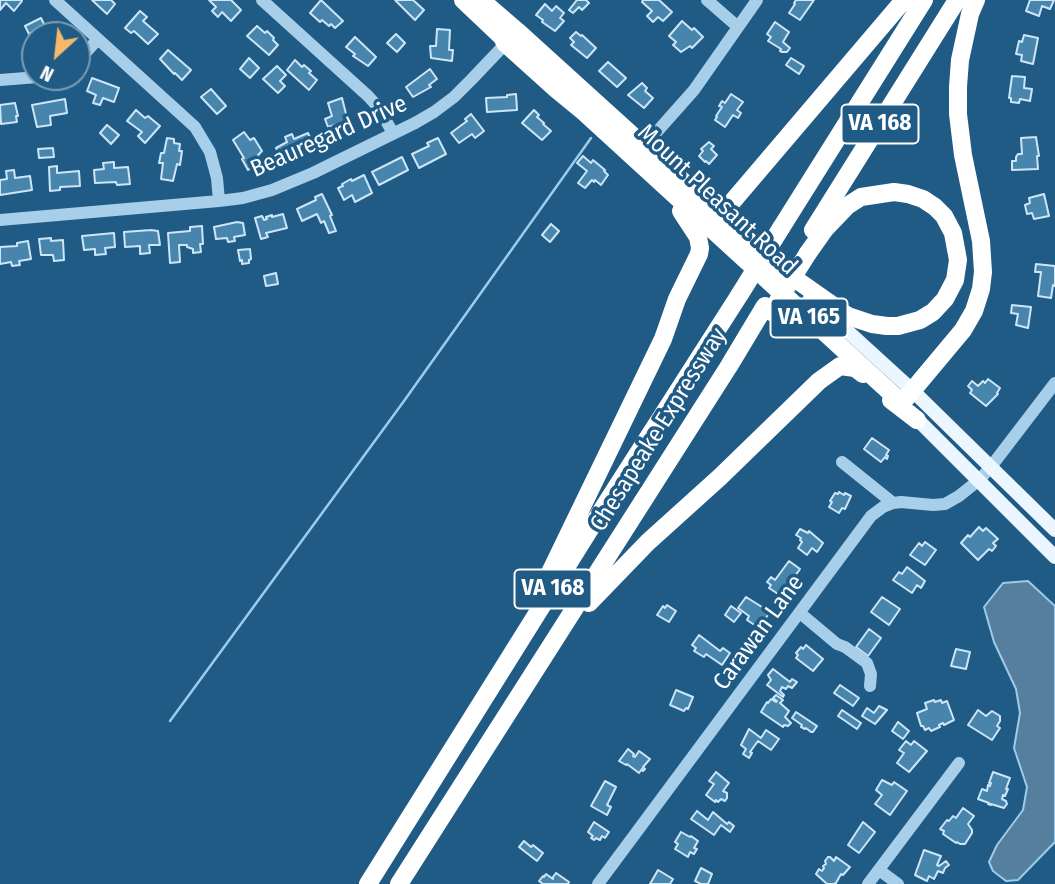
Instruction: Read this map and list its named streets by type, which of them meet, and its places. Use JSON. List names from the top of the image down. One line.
{"streets":{"highway":["VA 168","Mount Pleasant Road","VA 165","Chesapeake Expressway"],"street":["Beauregard Drive","Carawan Lane"]},"crossings":[["Beauregard Drive","Mount Pleasant Road"]],"north":"bottom left"}
